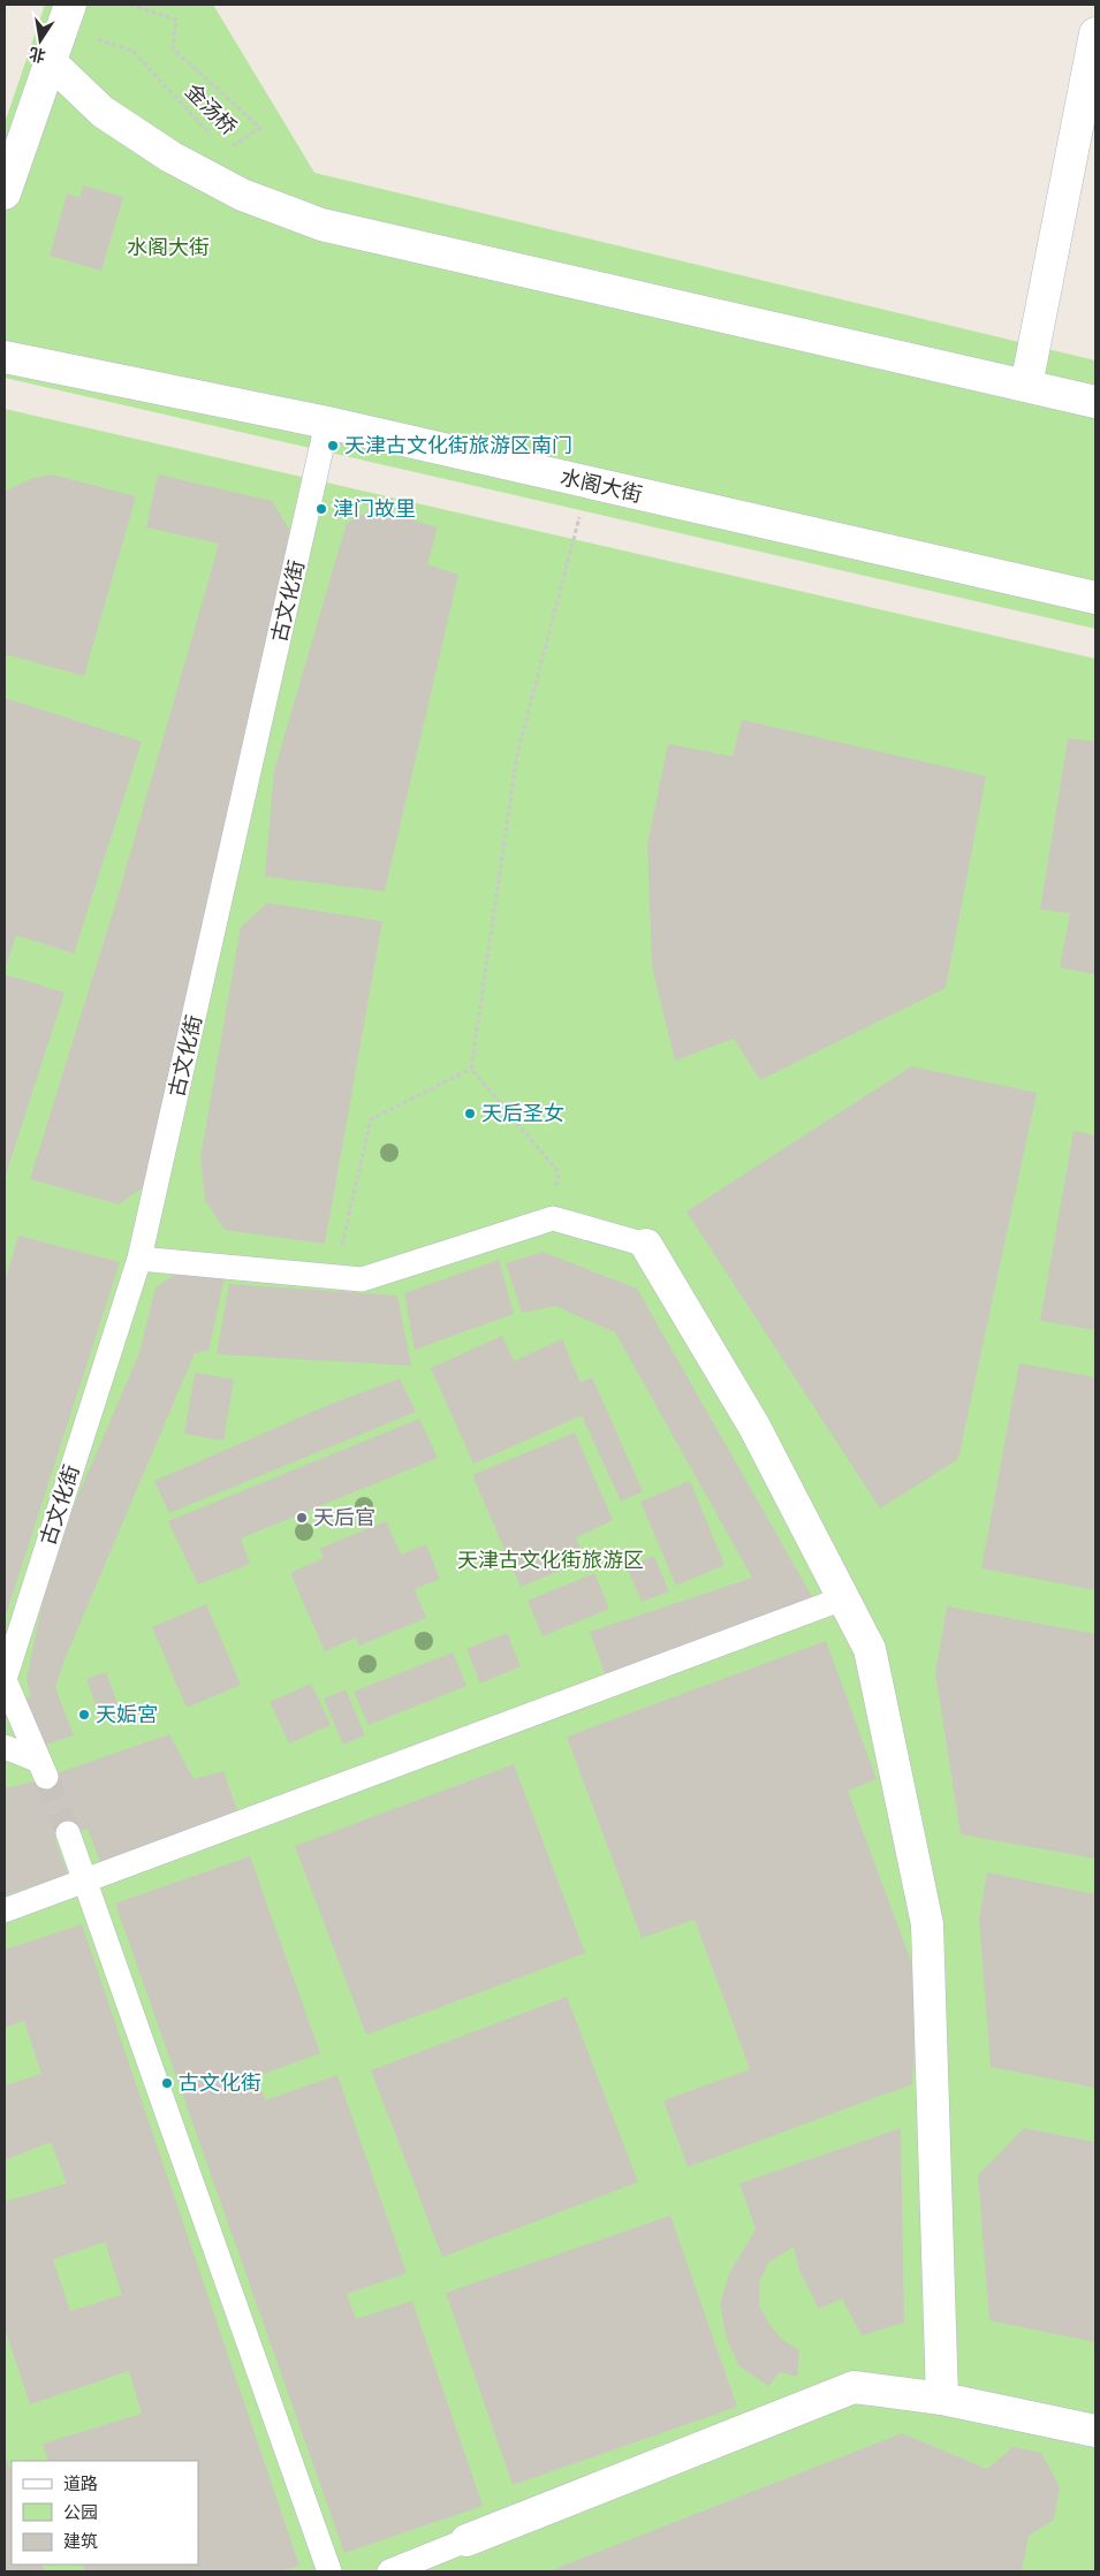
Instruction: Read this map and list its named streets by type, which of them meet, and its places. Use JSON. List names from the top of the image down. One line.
{"streets":{"street":["水阁大街","古文化街"],"path":["金汤桥"]},"crossings":[["水阁大街","古文化街"]],"parks":["水阁大街","天津古文化街旅游区"],"places":["天津古文化街旅游区南门","津门故里","天后圣女","天后官","天姤宮","古文化街"],"legend":["道路","公园","建筑"],"north":"bottom"}
